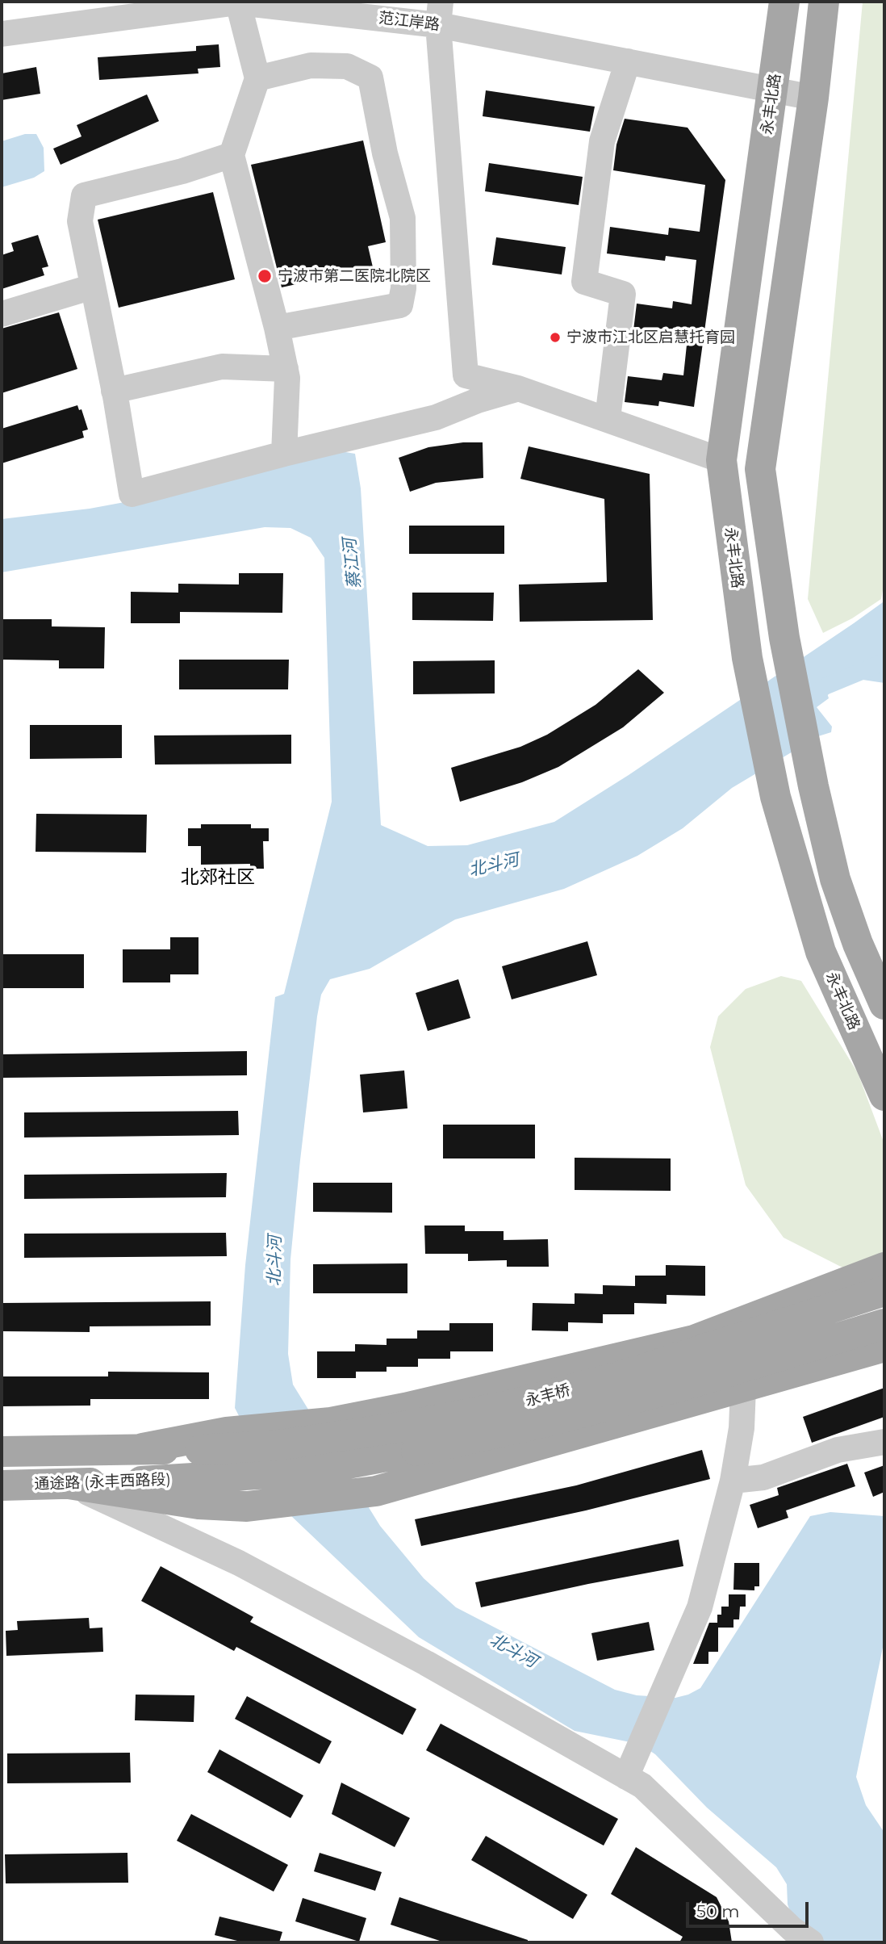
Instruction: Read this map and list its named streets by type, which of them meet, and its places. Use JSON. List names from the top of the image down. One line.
{"streets":{"main road":["永丰北路","永丰桥","通途路 (永丰西路段)"],"street":["范江岸路"]},"crossings":[["范江岸路","永丰北路"],["永丰桥","通途路 (永丰西路段)"]],"districts":["北郊社区"],"water":["蔡江河","北斗河"],"places":["宁波市第二医院北院区","宁波市江北区启慧托育园"],"scale_bar":"50 m"}
